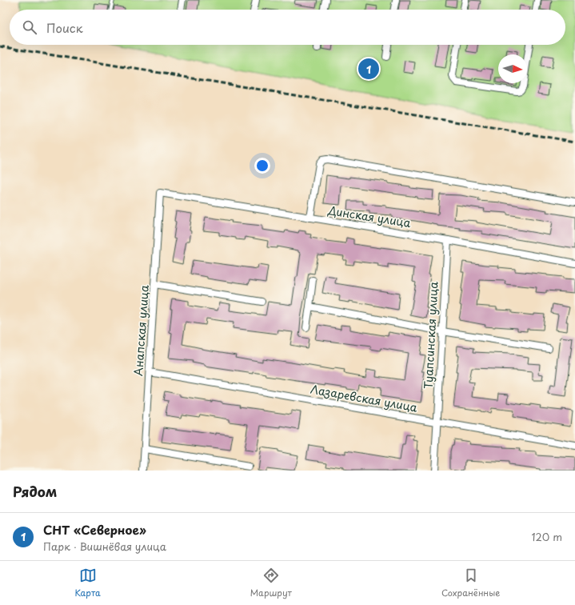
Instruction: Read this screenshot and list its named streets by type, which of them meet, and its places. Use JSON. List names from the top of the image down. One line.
{"streets":{"street":["Динская улица","Анапская улица","Туапсинская улица","Лазаревская улица"]},"crossings":[["Динская улица","Анапская улица"],["Динская улица","Туапсинская улица"],["Анапская улица","Лазаревская улица"],["Туапсинская улица","Лазаревская улица"]],"north":"right","page":{"search":"Поиск","pins":"1","heading":"Рядом","list":[{"mark":"1","name":"СНТ «Северное»","note":"Парк · Вишнёвая улица","value":"120 m"}],"nav":["Карта","Маршрут","Сохранённые"]}}
